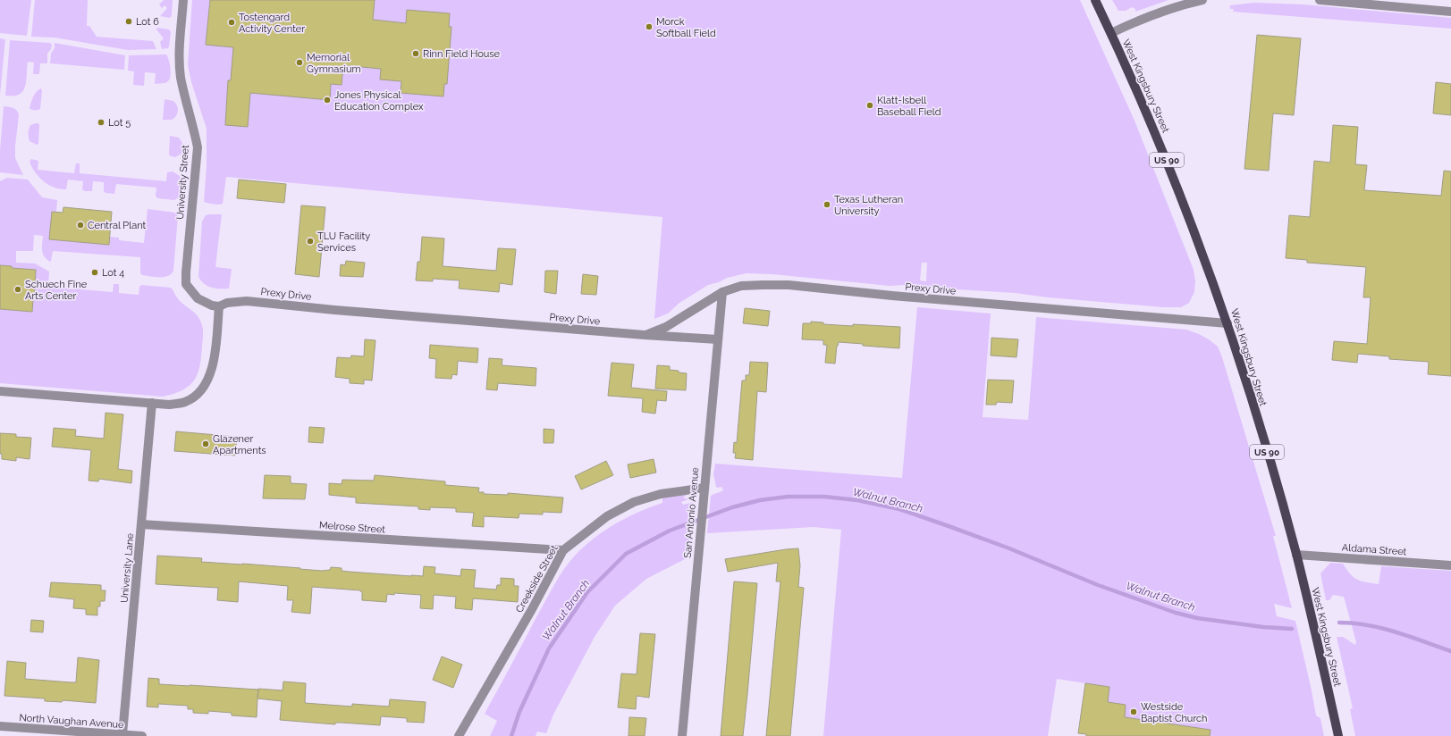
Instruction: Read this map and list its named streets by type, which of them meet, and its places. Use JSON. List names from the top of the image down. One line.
{"streets":{"main road":["West Kingsbury Street","US 90"],"street":["University Street","Prexy Drive","San Antonio Avenue","Melrose Street","Aldama Street","University Lane","Creekside Street","North Vaughan Avenue"]},"crossings":[["West Kingsbury Street","Prexy Drive"],["West Kingsbury Street","Aldama Street"],["University Street","Prexy Drive"],["Prexy Drive","San Antonio Avenue"],["San Antonio Avenue","Creekside Street"],["Melrose Street","University Lane"],["Melrose Street","Creekside Street"],["University Lane","North Vaughan Avenue"]],"water":["Walnut Branch"],"places":["Lot 6","Tostengard Activity Center","Morck Softball Field","Rinn Field House","Memorial Gymnasium","Jones Physical Education Complex","Klatt-Isbell Baseball Field","Lot 5","Texas Lutheran University","Central Plant","TLU Facility Services","Lot 4","Schuech Fine Arts Center","Glazener Apartments","Westside Baptist Church"]}
